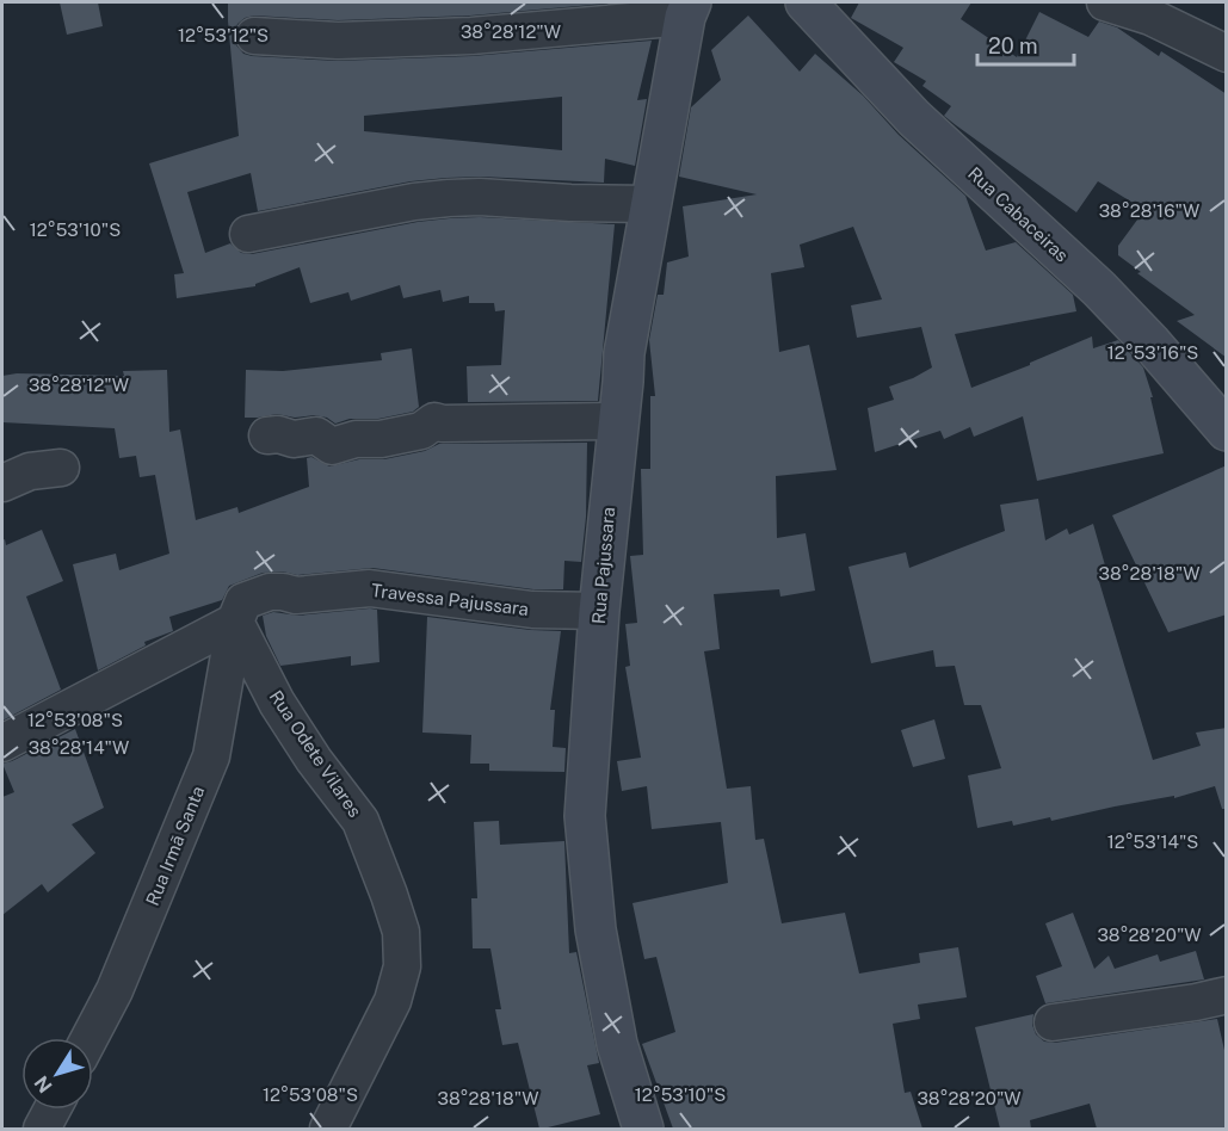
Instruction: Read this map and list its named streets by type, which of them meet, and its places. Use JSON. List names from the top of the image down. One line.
{"streets":{"main road":["Rua Cabaceiras","Rua Pajussara"],"street":["Travessa Pajussara","Rua Odete Vilares","Rua Irmã Santa"]},"crossings":[["Rua Pajussara","Travessa Pajussara"],["Travessa Pajussara","Rua Odete Vilares"],["Travessa Pajussara","Rua Irmã Santa"],["Rua Odete Vilares","Rua Irmã Santa"]],"scale_bar":"20 m","north":"bottom left","coordinates":["38°28'12\"W","12°53'12\"S","38°28'16\"W","12°53'10\"S","12°53'16\"S","38°28'18\"W","12°53'08\"S","38°28'14\"W","12°53'14\"S","38°28'20\"W"]}
